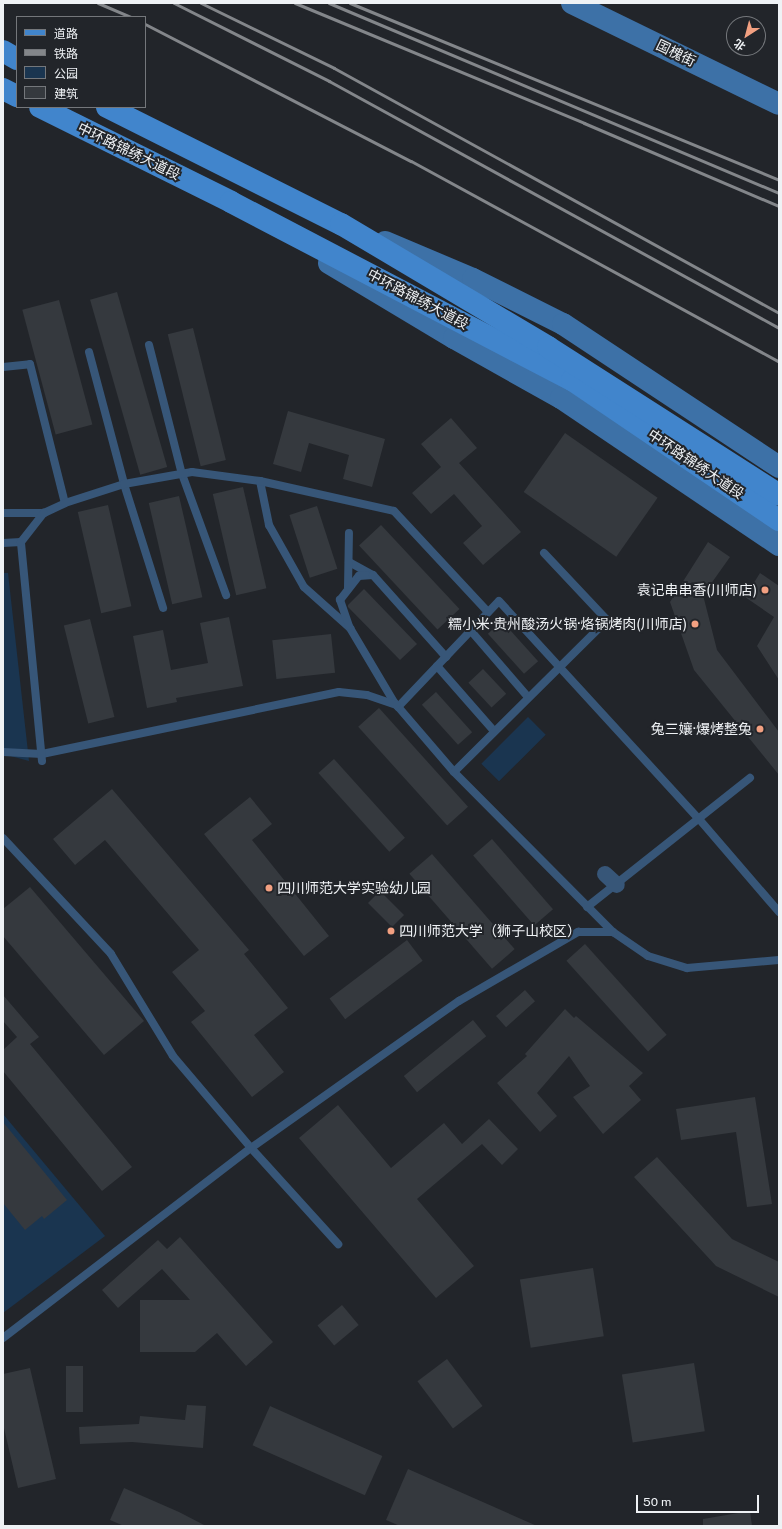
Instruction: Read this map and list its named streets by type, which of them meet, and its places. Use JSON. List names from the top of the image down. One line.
{"streets":{"main road":["国槐街","中环路锦绣大道段"]},"places":["袁记串串香(川师店)","糯小米·贵州酸汤火锅·烙锅烤肉(川师店)","兔三孃·爆烤整兔","四川师范大学实验幼儿园","四川师范大学（狮子山校区）"],"legend":["道路","铁路","公园","建筑"],"scale_bar":"50 m","north":"bottom left"}
